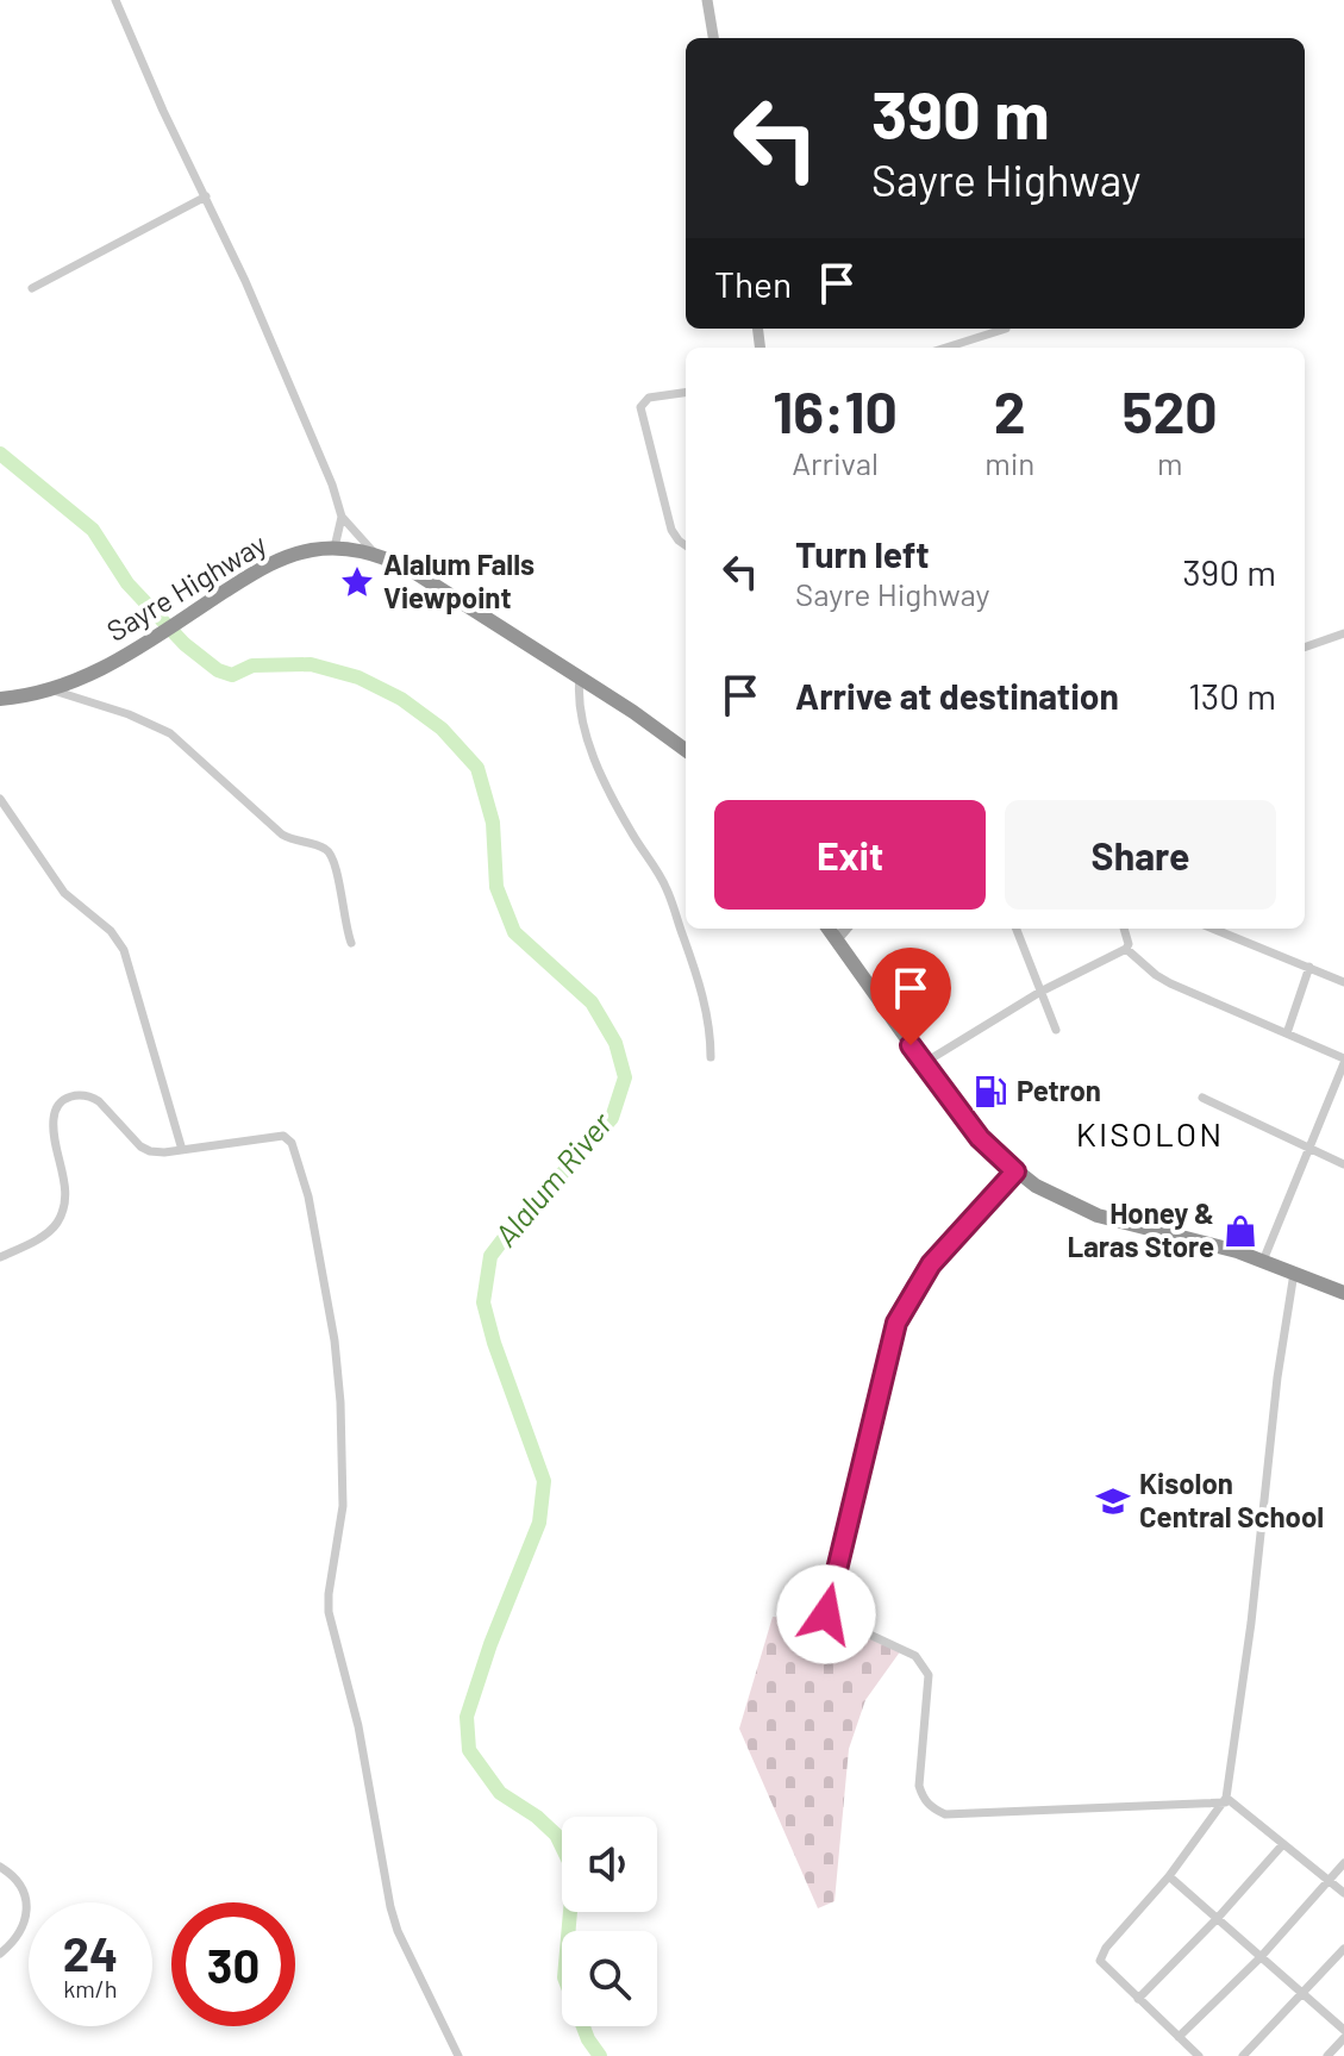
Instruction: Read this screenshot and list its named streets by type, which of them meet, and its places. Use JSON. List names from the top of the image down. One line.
{"streets":{"highway":["Sayre Highway"]},"districts":["KISOLON"],"water":["Alalum River"],"places":{"place":["Alalum Falls Viewpoint"],"fuel station":["Petron"],"shop":["Honey & Laras Store"],"school or university":["Kisolon Central School"]},"page":{"turn":["390 m","Sayre Highway"],"then":"Then","eta":["16:10","Arrival","2","min","520","m"],"list":[{"name":"Turn left","note":"Sayre Highway","value":"390 m"},{"name":"Arrive at destination","value":"130 m"}],"buttons":["Exit","Share"],"speed":"24 km/h","limit":"30"}}
